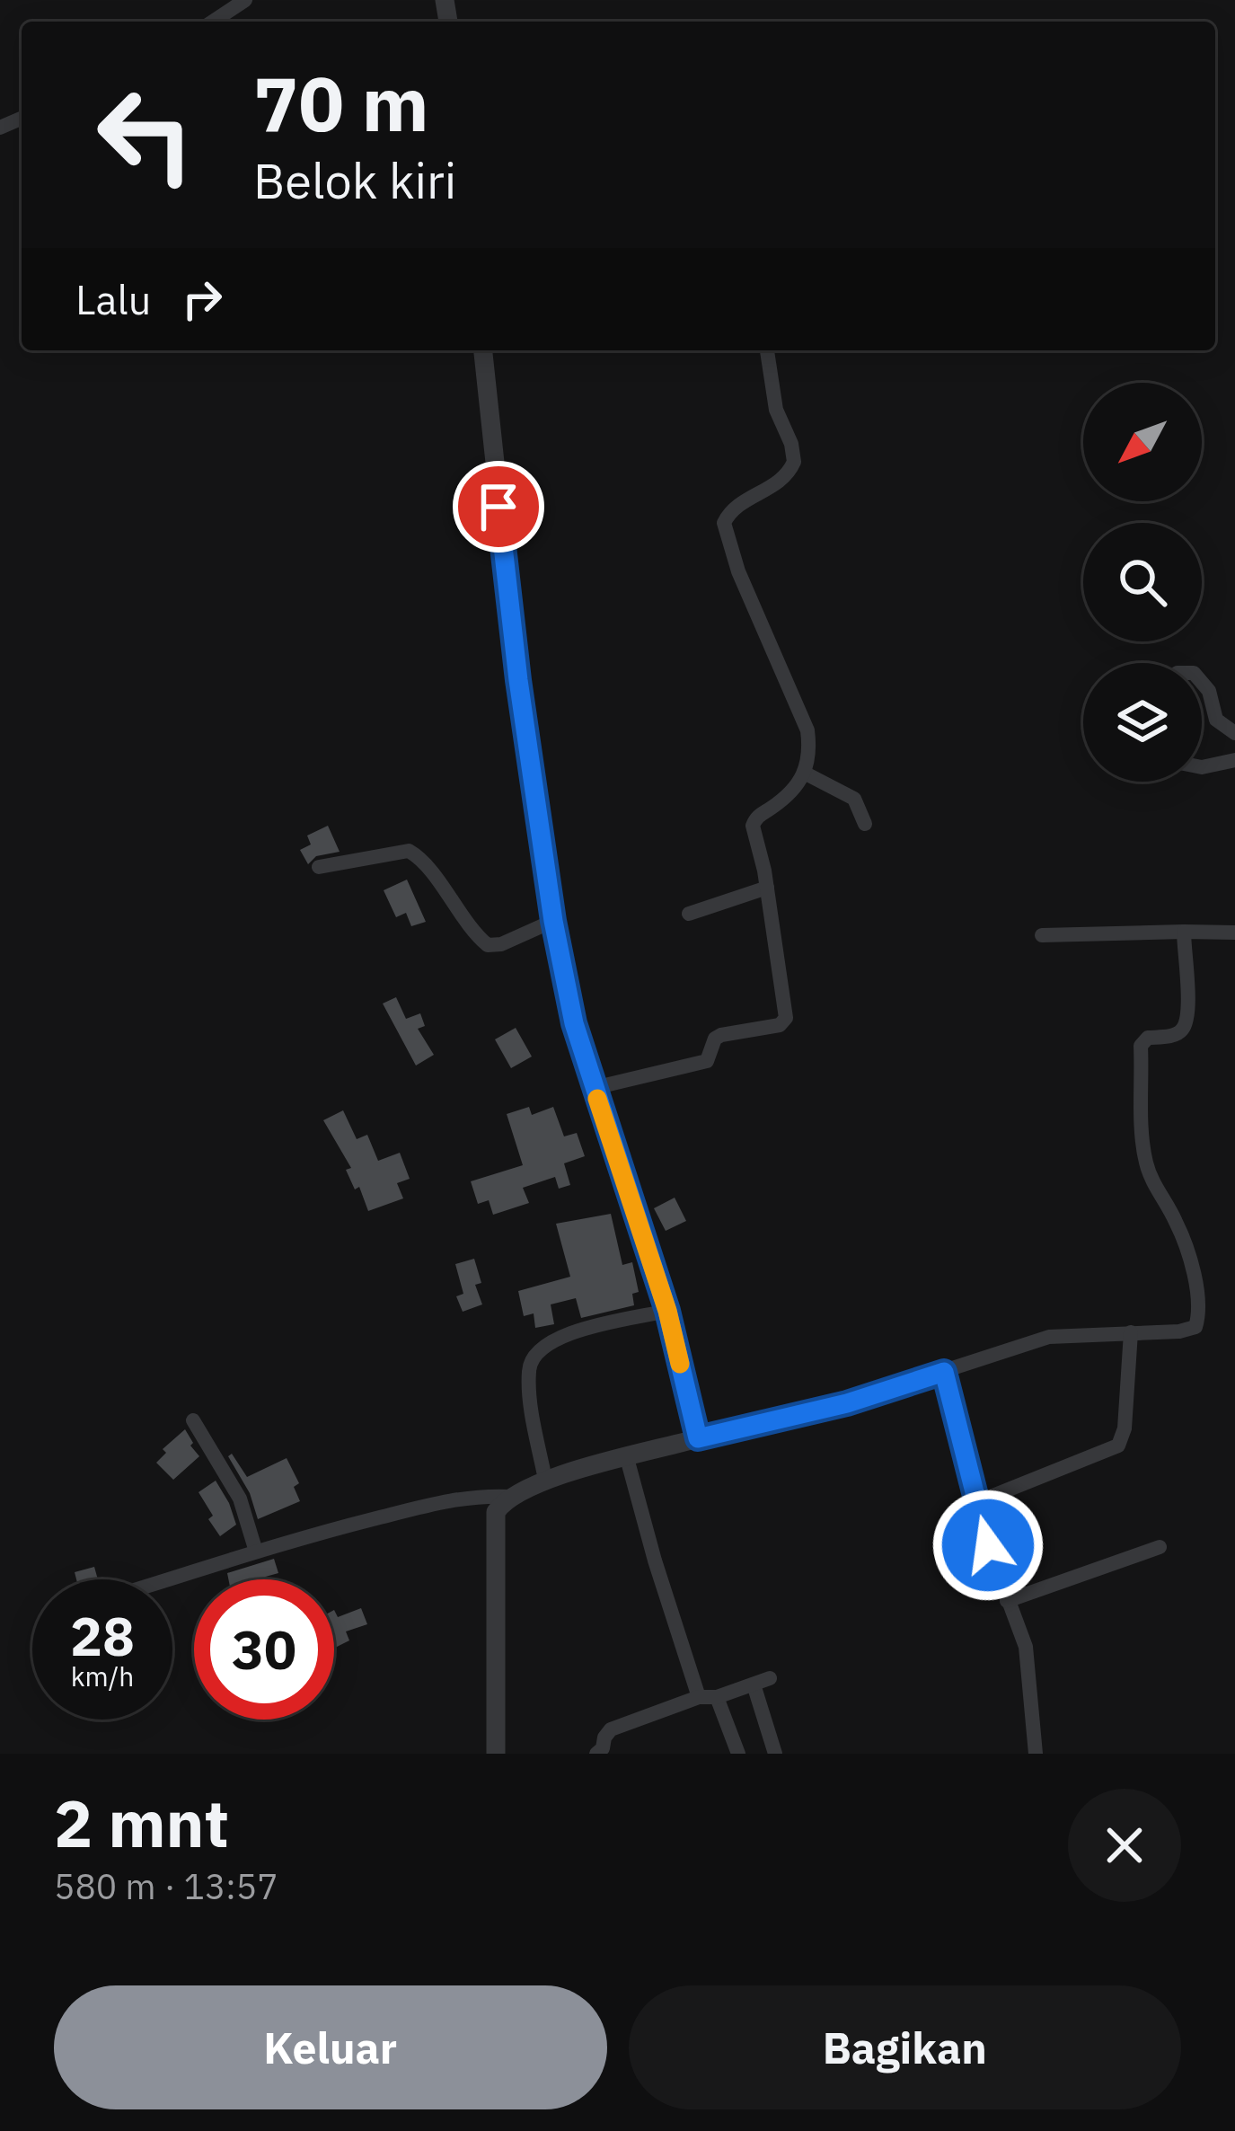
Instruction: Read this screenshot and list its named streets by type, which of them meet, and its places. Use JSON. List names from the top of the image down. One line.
{"north":"bottom left","page":{"turn":["70 m","Belok kiri"],"then":"Lalu","speed":"28 km/h","limit":"30","heading":["2 mnt","580 m · 13:57"],"buttons":["Keluar","Bagikan"]}}
